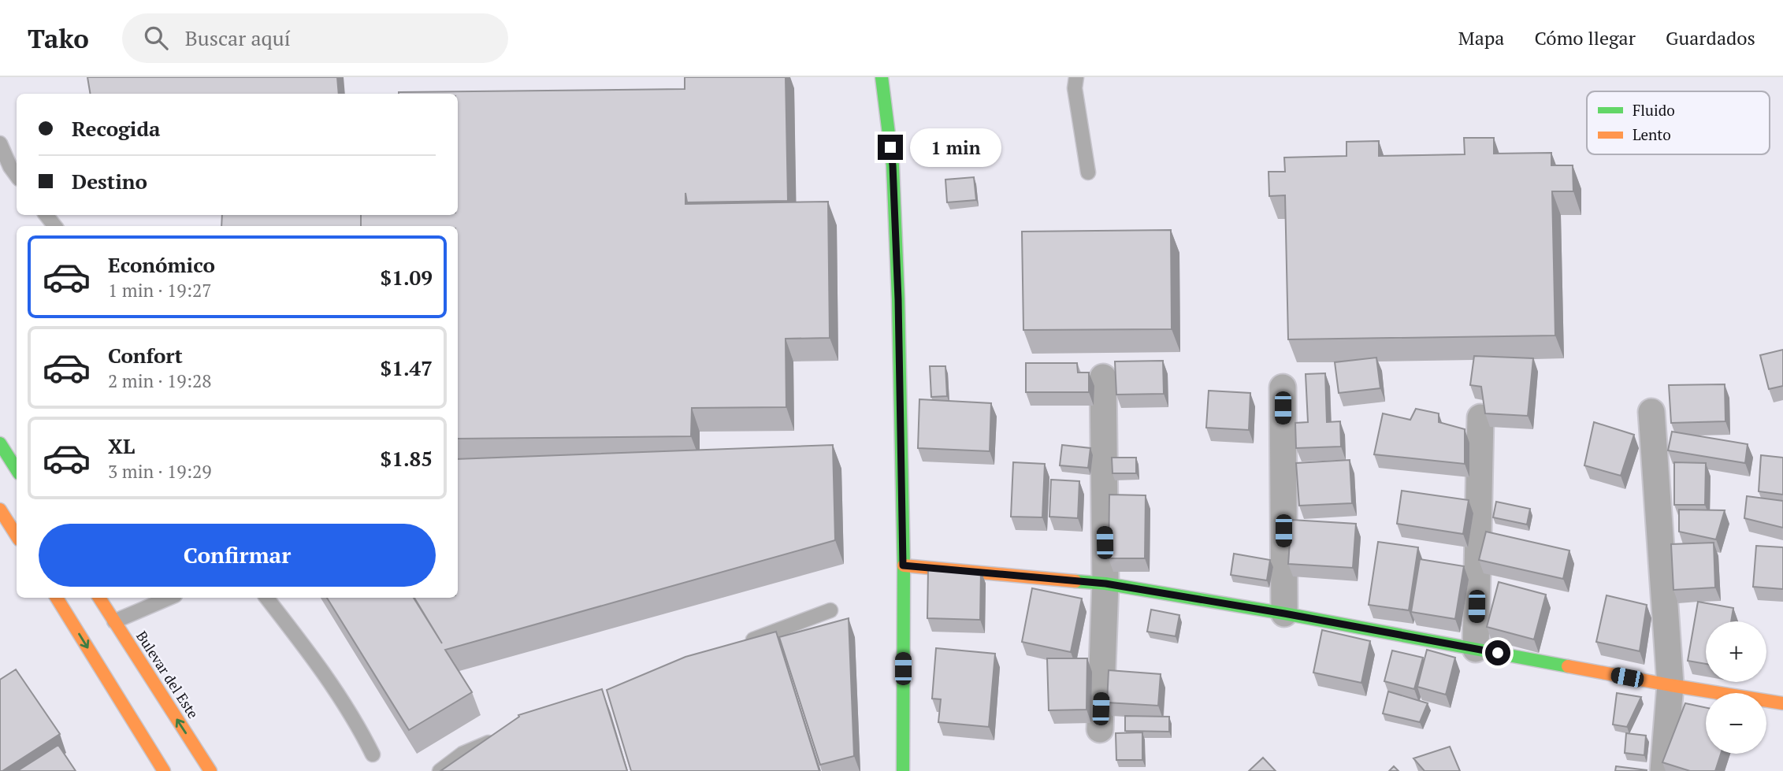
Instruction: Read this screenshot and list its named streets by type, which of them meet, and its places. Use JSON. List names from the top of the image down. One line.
{"streets":{"main road":["Bulevar del Este"]},"legend":["Fluido","Lento"],"page":{"header":"Tako","search":"Buscar aquí","nav":["Mapa","Cómo llegar","Guardados"],"banner":["Recogida","Destino"],"bubble":"1 min","list":[{"name":"Económico","note":"1 min · 19:27","value":"$1.09"},{"name":"Confort","note":"2 min · 19:28","value":"$1.47"},{"name":"XL","note":"3 min · 19:29","value":"$1.85"}],"buttons":"Confirmar","map_buttons":["+","−"]}}
